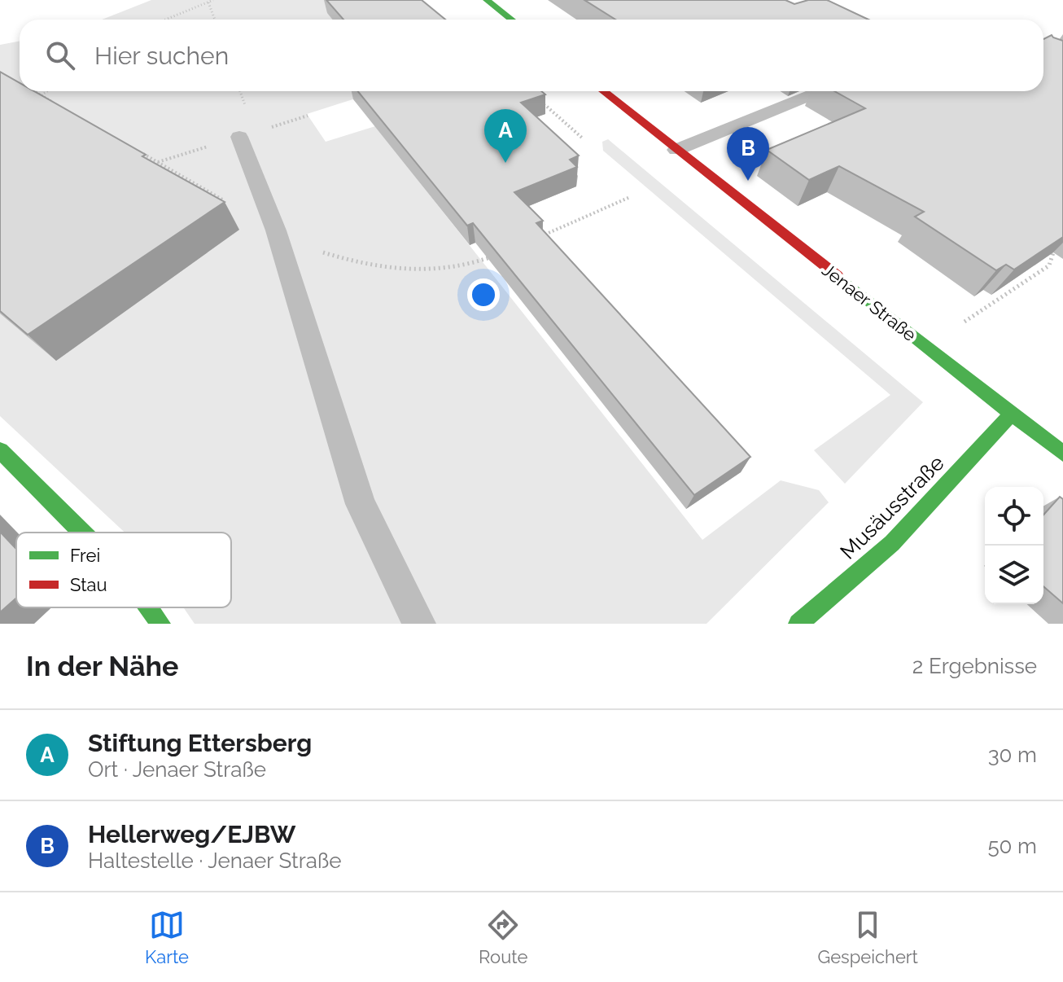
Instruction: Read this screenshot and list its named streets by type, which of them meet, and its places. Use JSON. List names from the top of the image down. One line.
{"streets":{"main road":["Jenaer Straße","Musäusstraße"]},"crossings":[["Jenaer Straße","Musäusstraße"]],"legend":["Frei","Stau"],"page":{"search":"Hier suchen","pins":["A","B"],"heading":["In der Nähe","2 Ergebnisse"],"list":[{"mark":"A","name":"Stiftung Ettersberg","note":"Ort · Jenaer Straße","value":"30 m"},{"mark":"B","name":"Hellerweg/EJBW","note":"Haltestelle · Jenaer Straße","value":"50 m"}],"nav":["Karte","Route","Gespeichert"]}}
